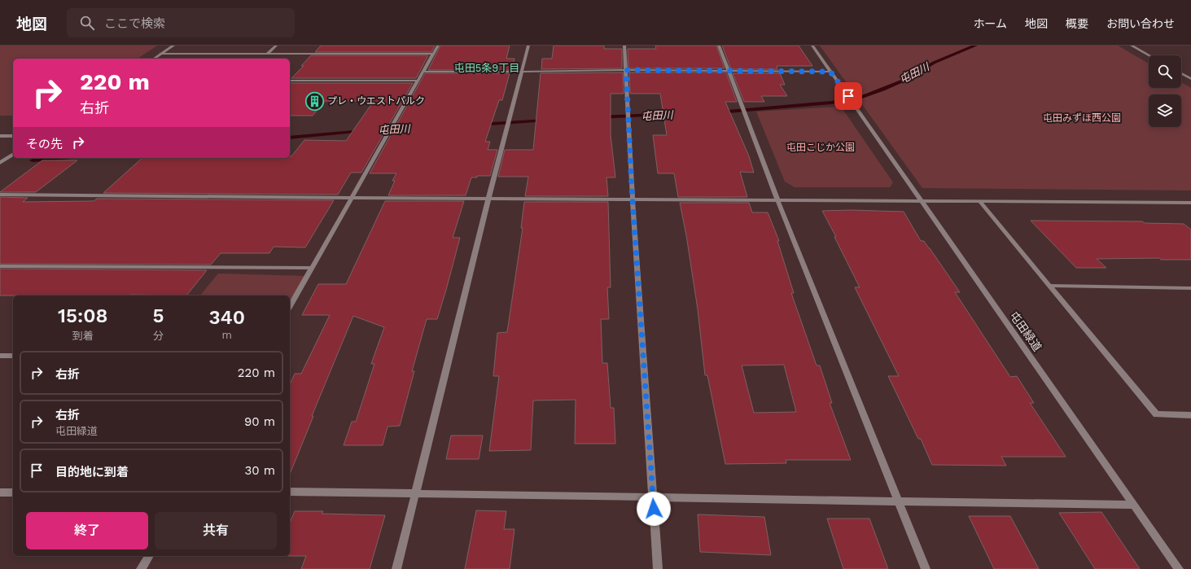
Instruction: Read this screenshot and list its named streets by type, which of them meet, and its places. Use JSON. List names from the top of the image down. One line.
{"streets":{"street":["屯田緑道"]},"districts":["屯田5条9丁目"],"water":["屯田川"],"parks":["屯田みずほ西公園","屯田こじか公園"],"places":{"building":["プレ・ウエストパルク"]},"page":{"header":"地図","search":"ここで検索","nav":["ホーム","地図","概要","お問い合わせ"],"turn":["220 m","右折"],"then":"その先","eta":["15:08","到着","5","分","340","m"],"list":[{"name":"右折","value":"220 m"},{"name":"右折","note":"屯田緑道","value":"90 m"},{"name":"目的地に到着","value":"30 m"}],"buttons":["終了","共有"]}}
